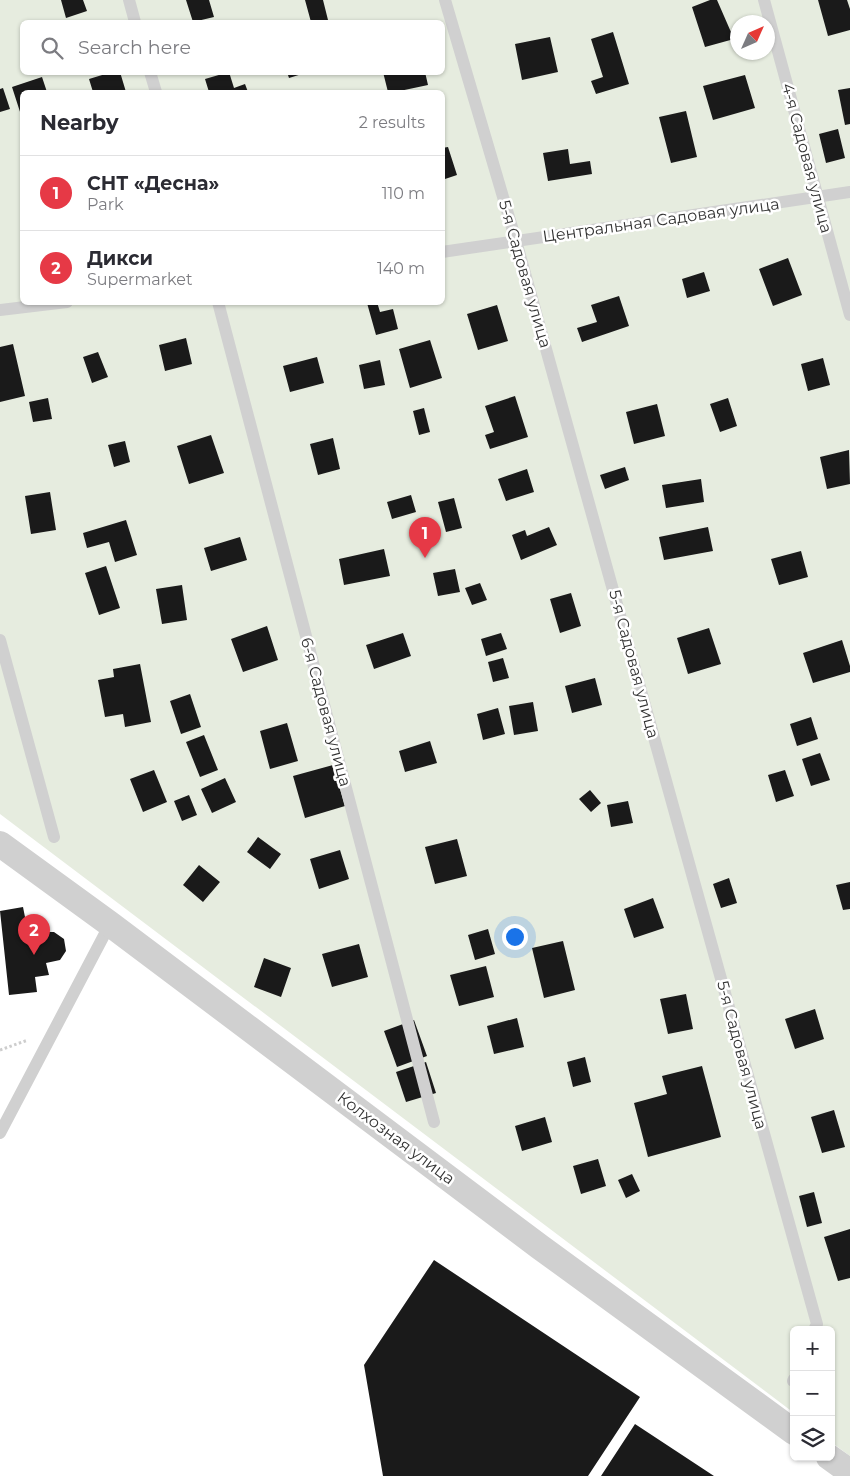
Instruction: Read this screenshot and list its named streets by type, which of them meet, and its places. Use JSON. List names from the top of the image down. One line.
{"streets":{"street":["Колхозная улица"],"lane":["4-я Садовая улица","Центральная Садовая улица","5-я Садовая улица","6-я Садовая улица"]},"crossings":[["4-я Садовая улица","Центральная Садовая улица"],["Центральная Садовая улица","5-я Садовая улица"]],"north":"top right","page":{"search":"Search here","heading":["Nearby","2 results"],"list":[{"mark":"1","name":"СНТ «Десна»","note":"Park","value":"110 m"},{"mark":"2","name":"Дикси","note":"Supermarket","value":"140 m"}],"pins":["1","2"],"map_buttons":["+","−"]}}
